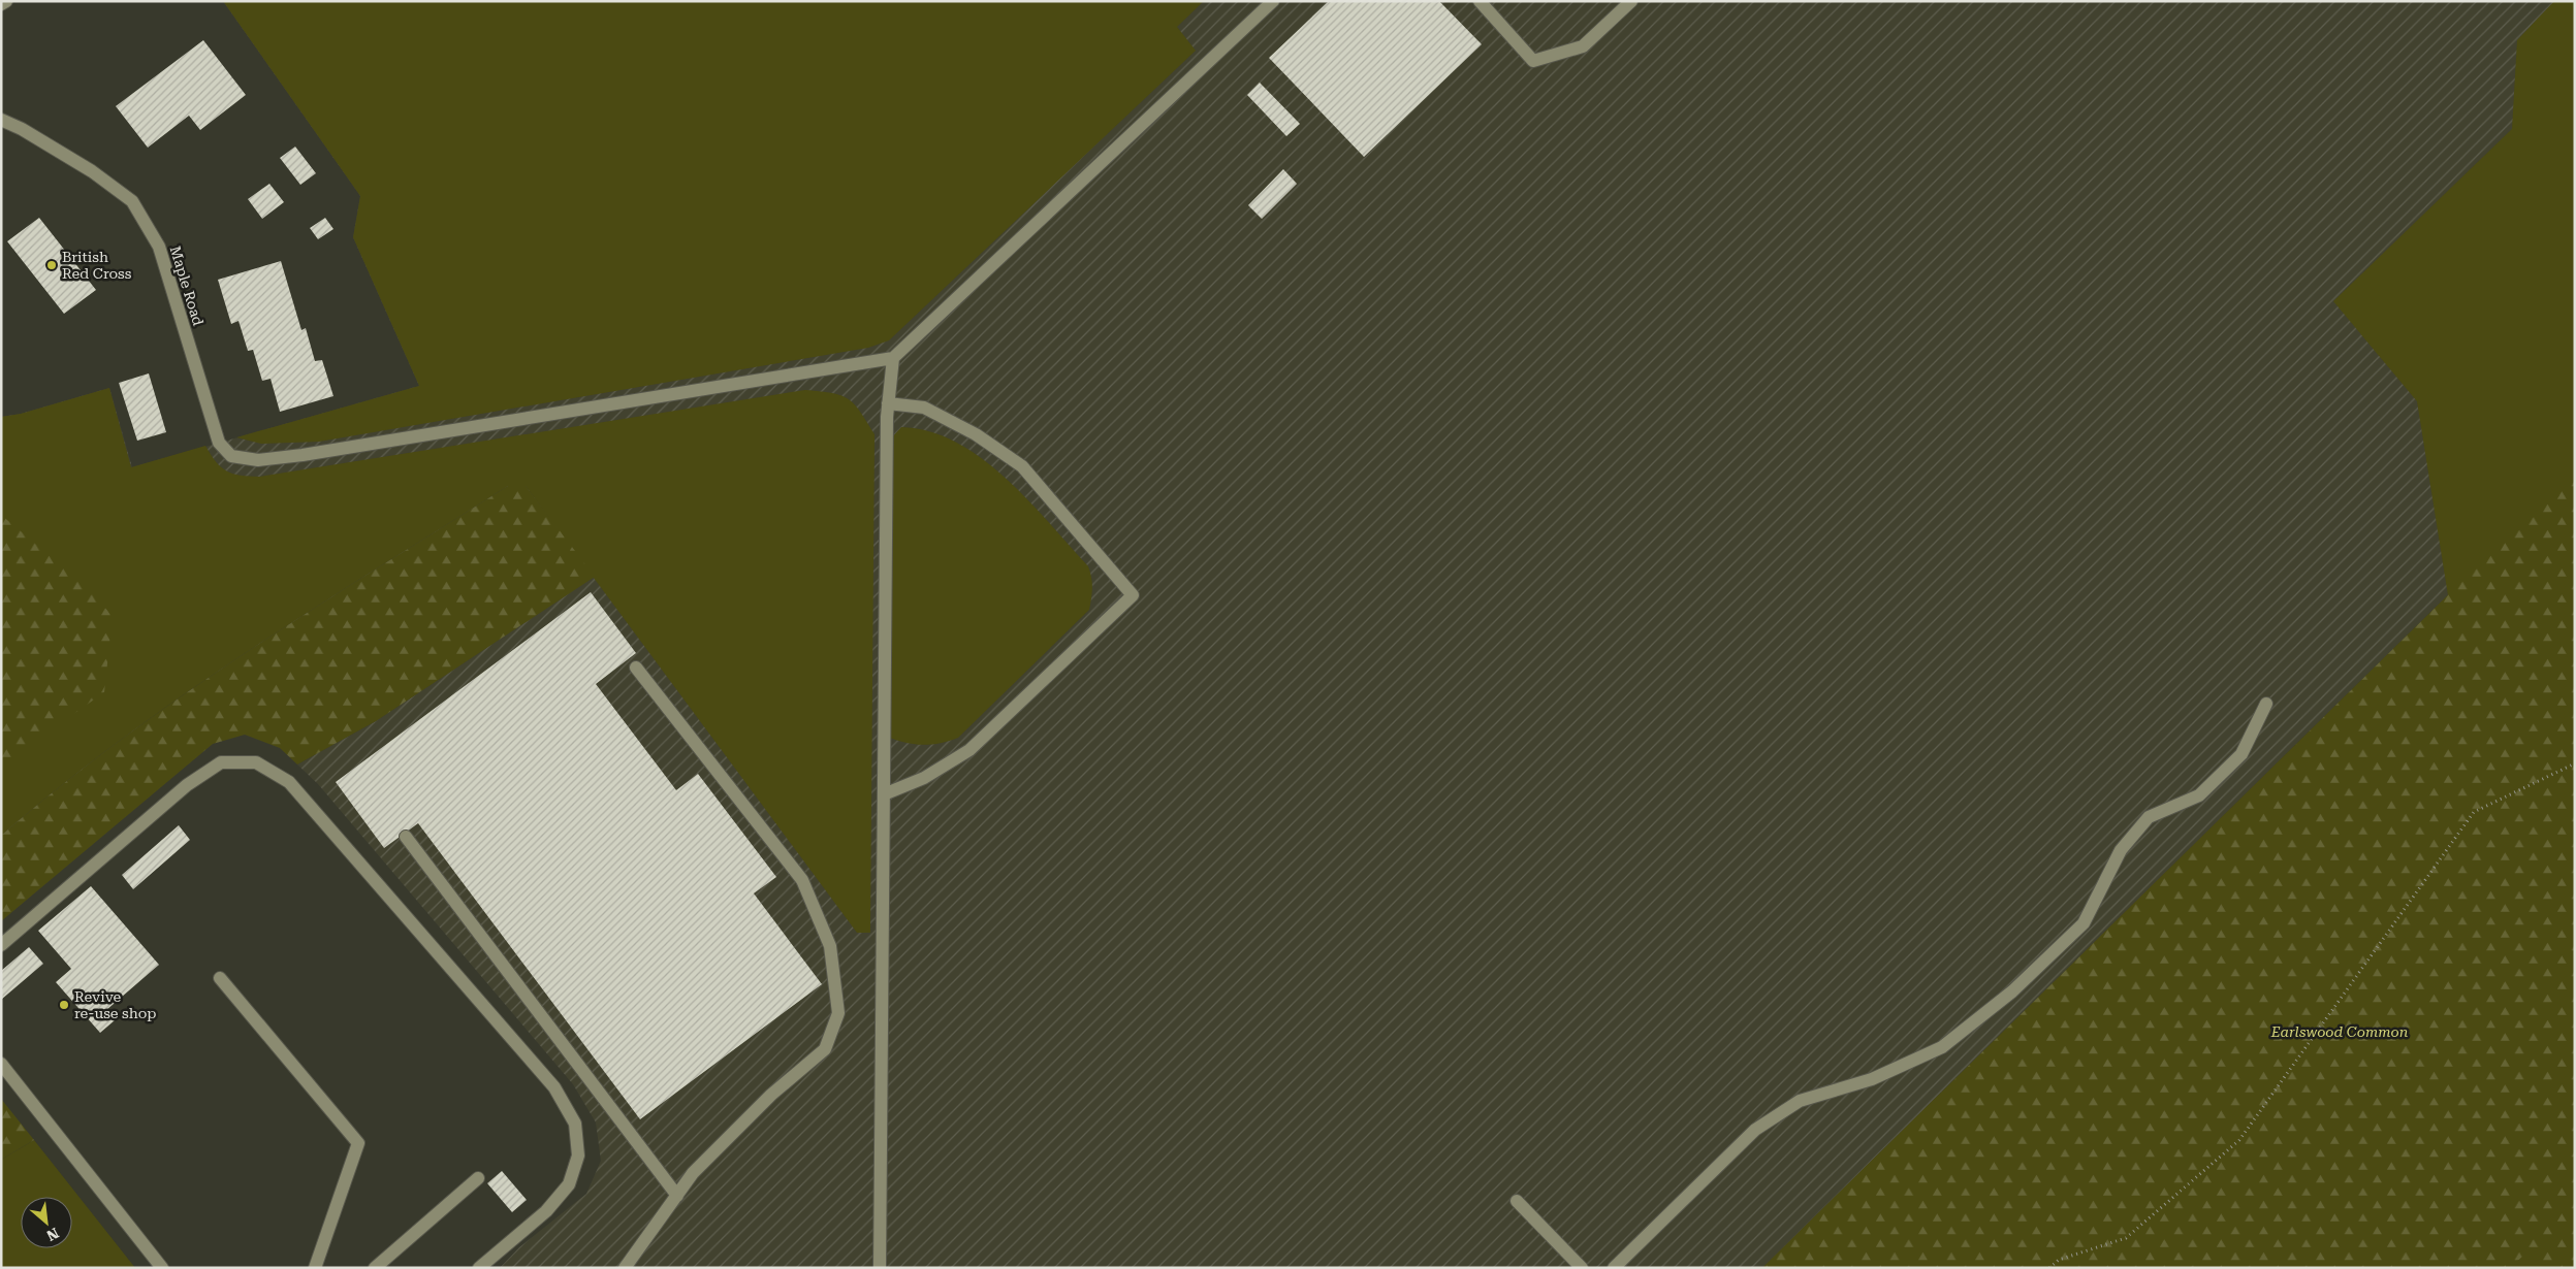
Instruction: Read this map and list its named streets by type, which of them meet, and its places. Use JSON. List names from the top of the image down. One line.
{"streets":{"street":["Maple Road"]},"parks":["Earlswood Common"],"places":["British Red Cross","Revive re-use shop"],"north":"bottom right"}
